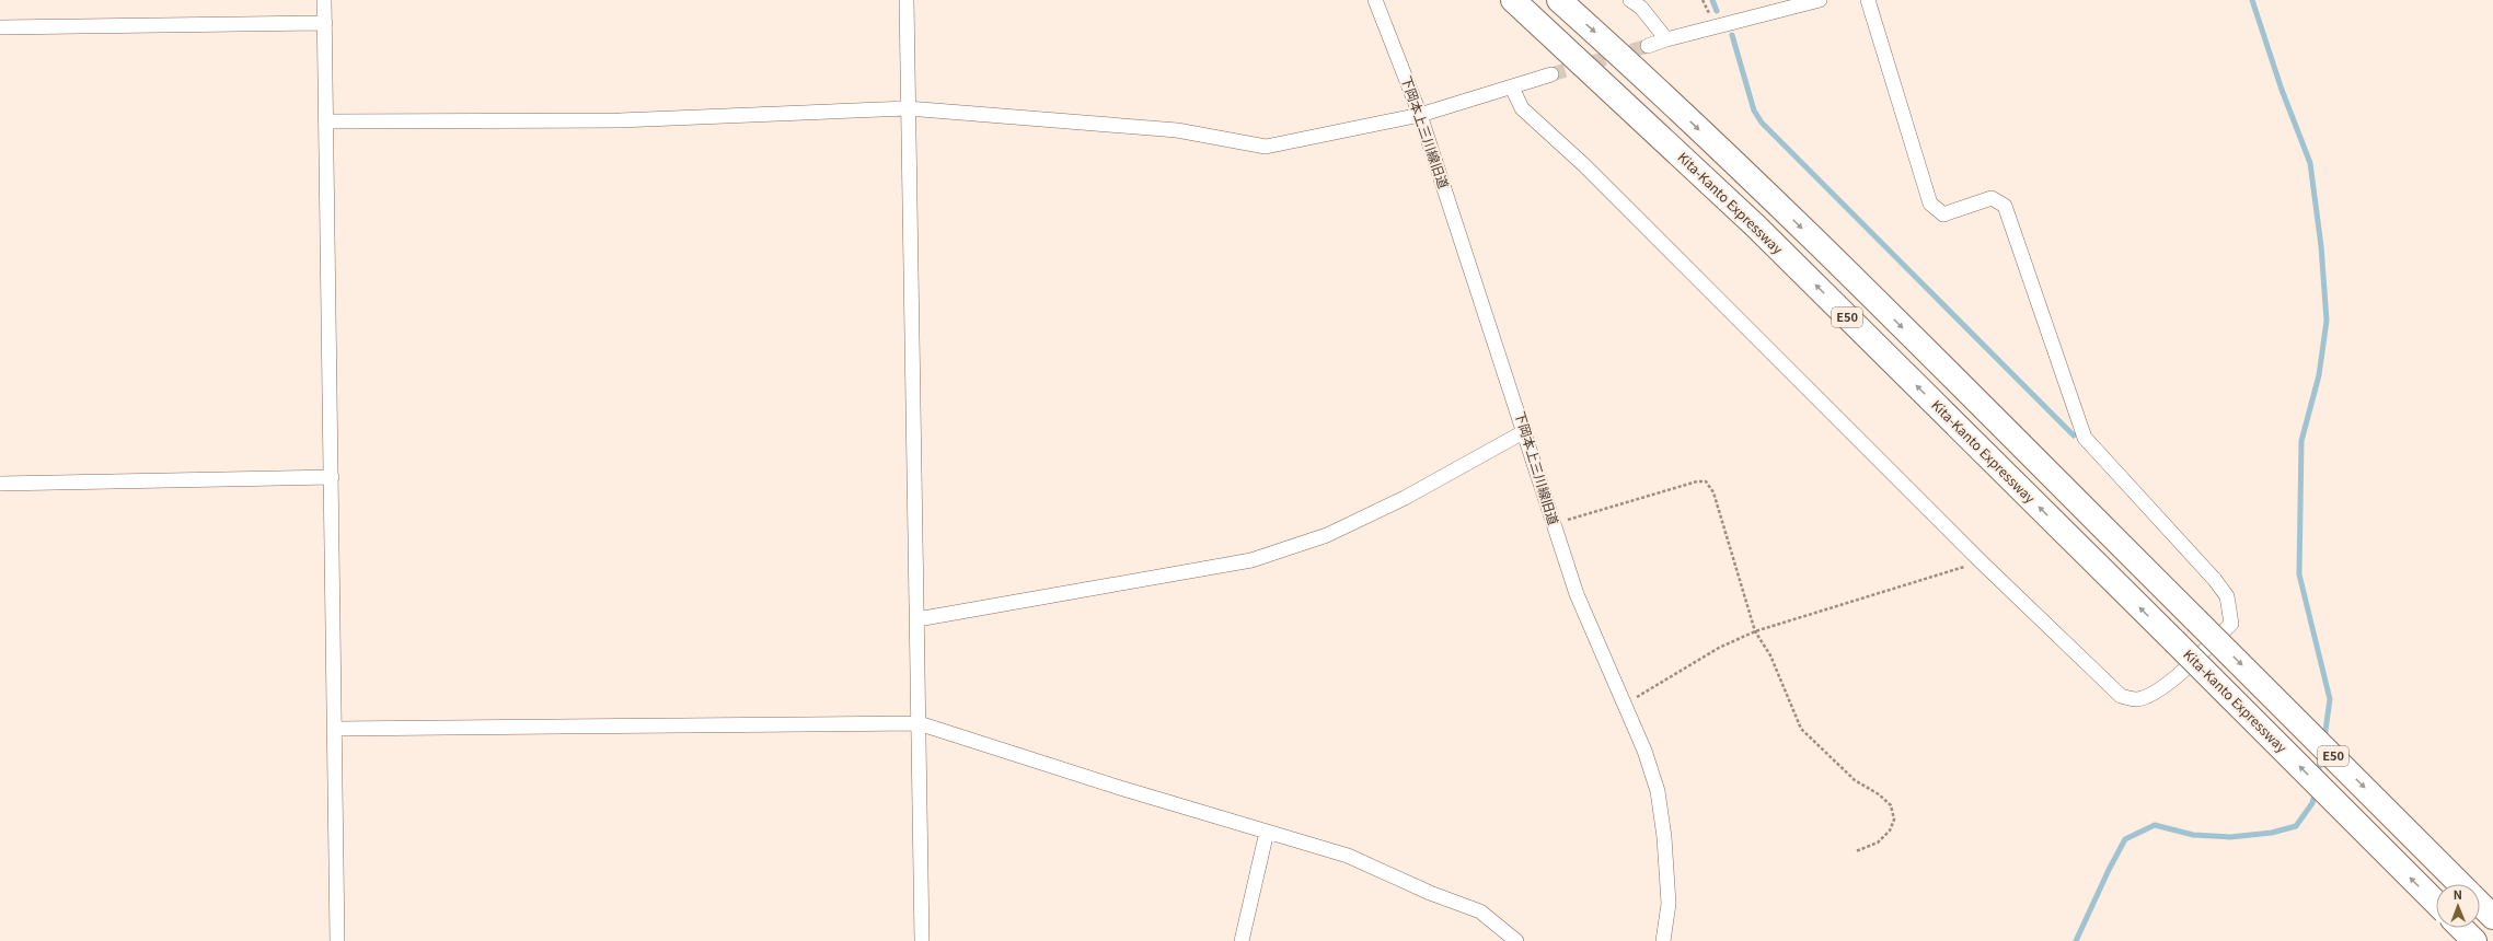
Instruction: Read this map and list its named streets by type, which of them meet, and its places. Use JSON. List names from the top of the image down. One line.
{"streets":{"highway":["Kita-Kanto Expressway","E50"],"street":["下岡本上三川線旧道"]},"north":"top"}
